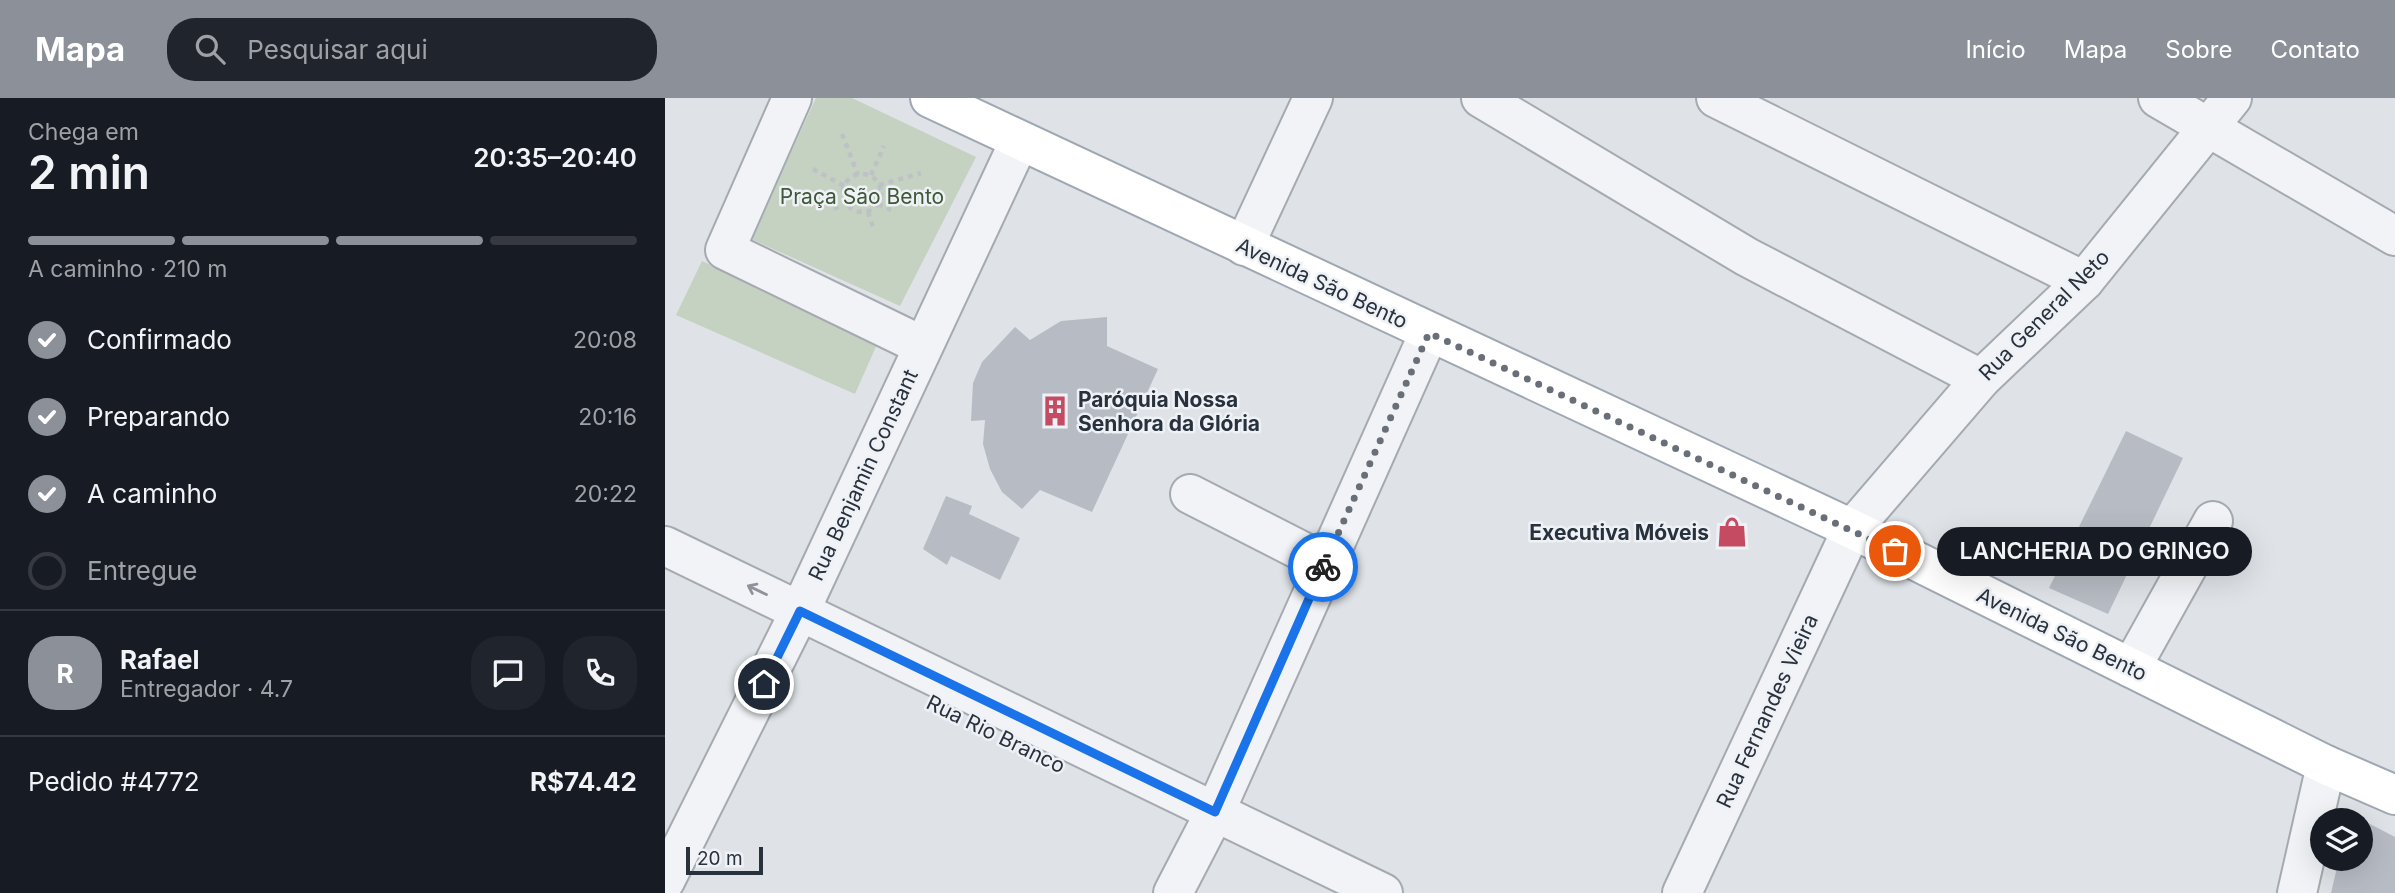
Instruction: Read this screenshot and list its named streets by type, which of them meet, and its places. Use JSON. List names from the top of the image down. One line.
{"streets":{"main road":["Avenida São Bento"],"street":["Rua General Neto","Rua Benjamin Constant","Rua Fernandes Vieira","Rua Rio Branco"]},"crossings":[["Avenida São Bento","Rua General Neto"],["Avenida São Bento","Rua Benjamin Constant"],["Avenida São Bento","Rua Fernandes Vieira"],["Rua General Neto","Rua Fernandes Vieira"],["Rua Benjamin Constant","Rua Rio Branco"]],"parks":["Praça São Bento"],"places":{"building":["Paróquia Nossa Senhora da Glória"],"shop":["Executiva Móveis"],"other":["LANCHERIA DO GRINGO"]},"scale_bar":"20 m","page":{"header":"Mapa","search":"Pesquisar aqui","nav":["Início","Mapa","Sobre","Contato"],"heading":["2 min","Chega em","20:35–20:40"],"panel":["Rafael","Entregador · 4.7","Pedido #4772","R$74.42"],"bar":"A caminho · 210 m","list":[["Confirmado","20:08"],["Preparando","20:16"],["A caminho","20:22"],"Entregue"],"bubble":"LANCHERIA DO GRINGO","round":"R","scale":"20 m"}}
